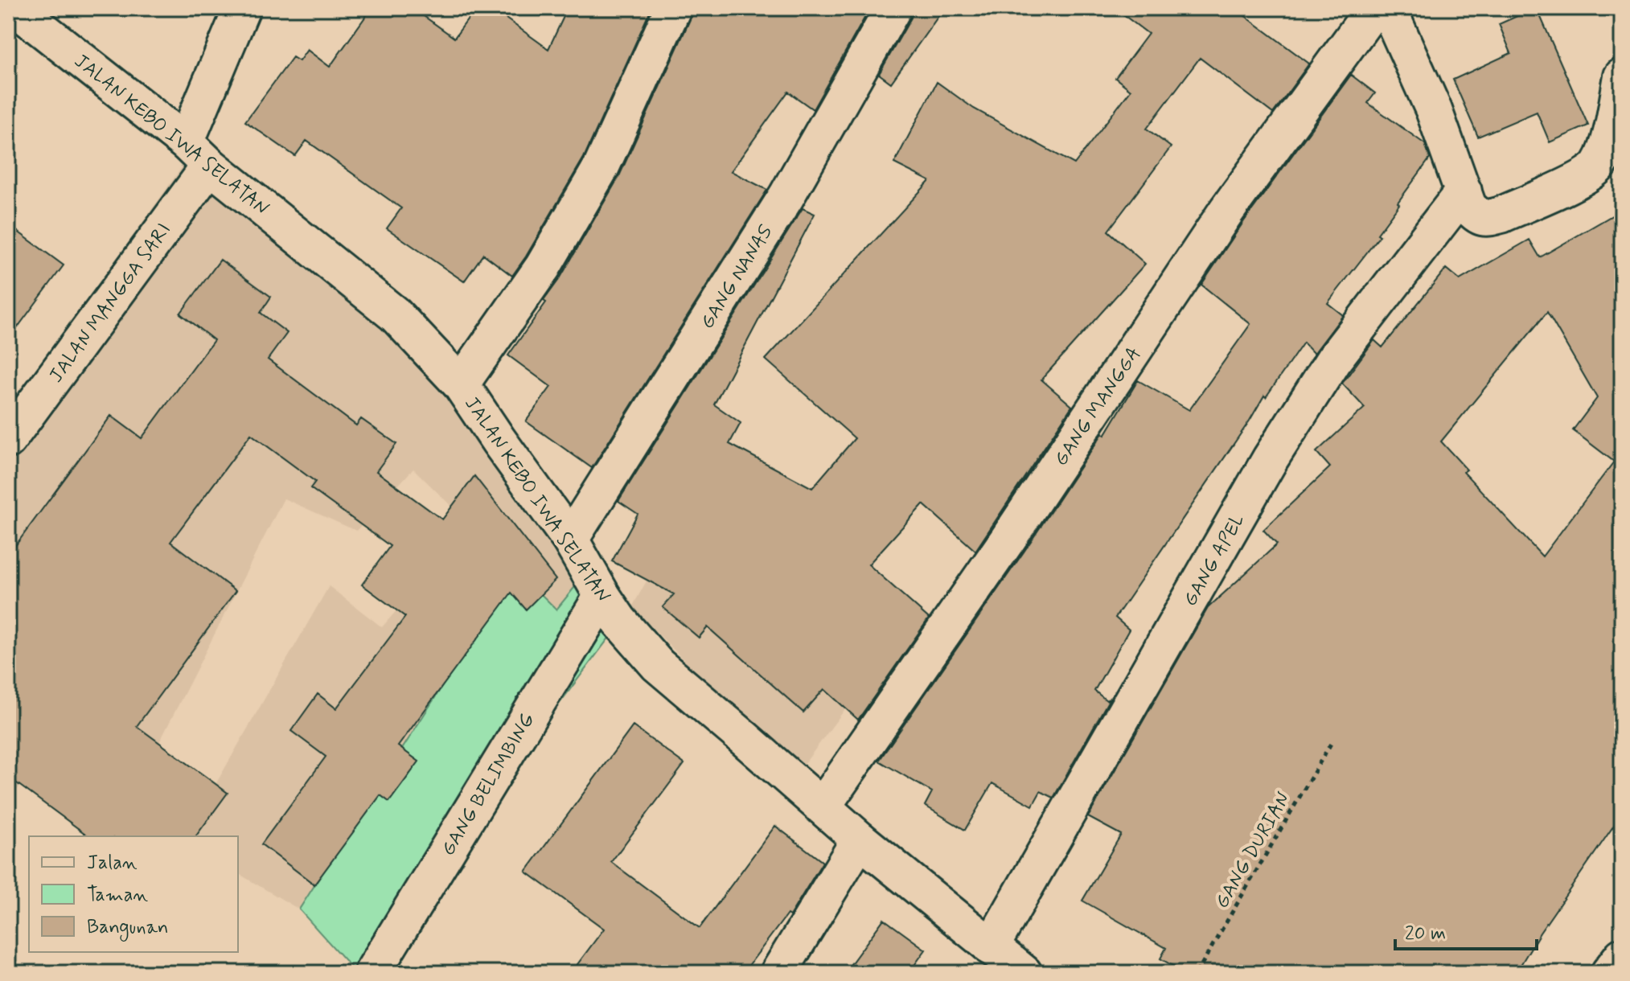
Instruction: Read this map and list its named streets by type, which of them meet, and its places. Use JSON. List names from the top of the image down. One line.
{"streets":{"street":["JALAN KEBO IWA SELATAN","GANG NANAS","JALAN MANGGA SARI","GANG MANGGA","GANG APEL","GANG BELIMBING"],"path":["GANG DURIAN"]},"crossings":[["JALAN KEBO IWA SELATAN","GANG NANAS"],["JALAN KEBO IWA SELATAN","JALAN MANGGA SARI"],["JALAN KEBO IWA SELATAN","GANG MANGGA"],["JALAN KEBO IWA SELATAN","GANG APEL"],["JALAN KEBO IWA SELATAN","GANG BELIMBING"]],"legend":["Jalan","Taman","Bangunan"],"scale_bar":"20 m"}
